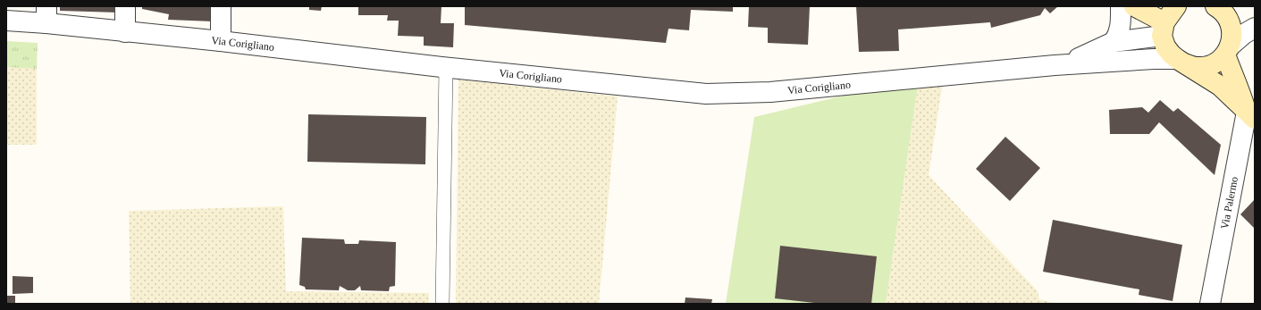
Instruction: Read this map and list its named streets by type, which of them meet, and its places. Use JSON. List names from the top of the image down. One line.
{"streets":{"street":["Via Corigliano","Via Palermo"]}}
